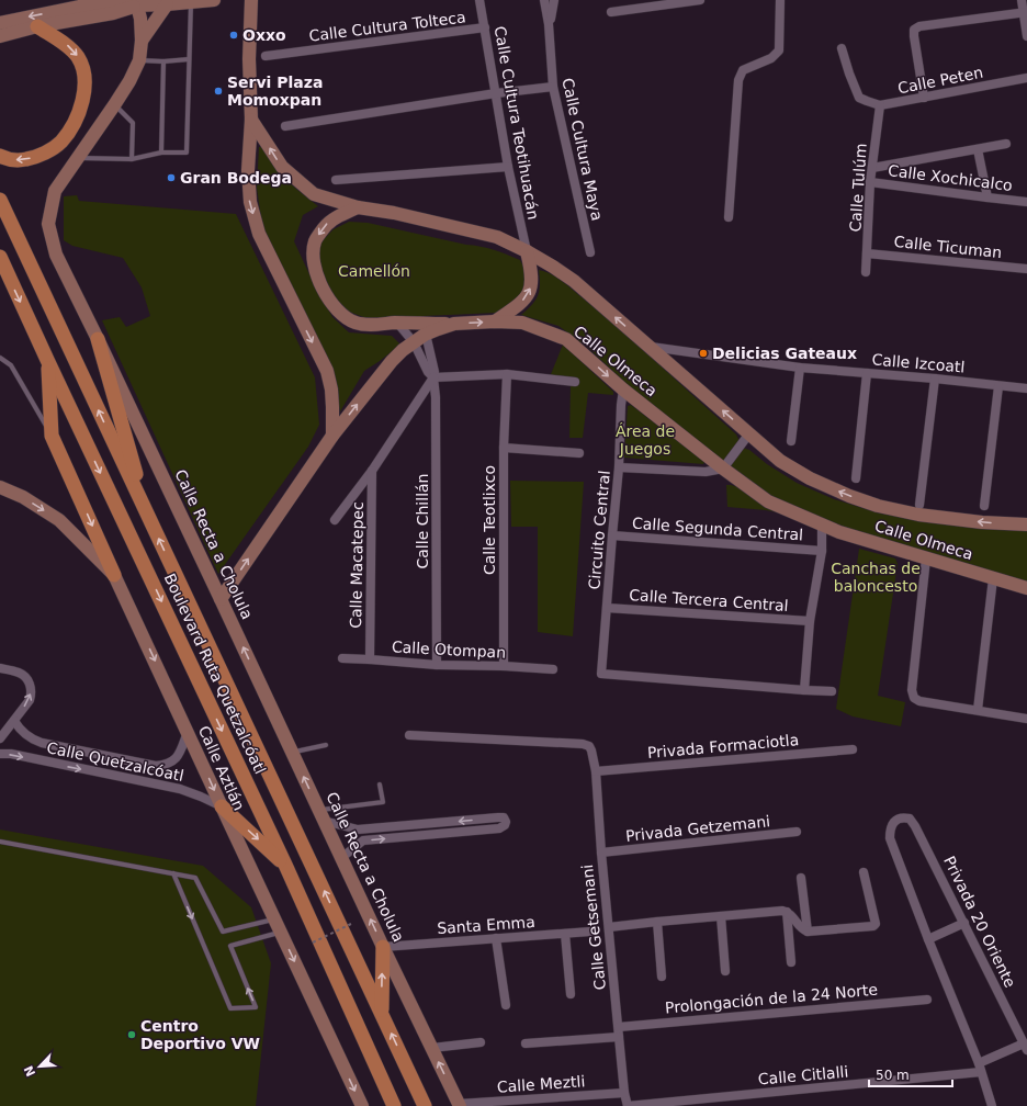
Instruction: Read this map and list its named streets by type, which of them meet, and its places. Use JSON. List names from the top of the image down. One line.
{"streets":{"main road":["Boulevard Ruta Quetzalcóatl"],"street":["Calle Cultura Tolteca","Calle Peten","Calle Cultura Teotihuacán","Calle Cultura Maya","Calle Xochicalco","Calle Tulúm","Calle Ticuman","Calle Olmeca","Calle Izcoatl","Calle Teotlixco","Calle Chillán","Calle Segunda Central","Circuito Central","Calle Recta a Cholula","Calle Macatepec","Calle Tercera Central","Calle Otompan","Privada Formaciotla","Calle Quetzalcóatl","Calle Aztlán","Privada Getzemani","Privada 20 Oriente","Santa Emma","Calle Getsemani","Prolongación de la 24 Norte","Calle Citlalli","Calle Meztli"]},"crossings":[["Calle Cultura Tolteca","Calle Cultura Teotihuacán"],["Calle Peten","Calle Tulúm"],["Calle Cultura Teotihuacán","Calle Olmeca"],["Calle Xochicalco","Calle Tulúm"],["Calle Tulúm","Calle Ticuman"],["Calle Olmeca","Calle Izcoatl"],["Calle Olmeca","Calle Chillán"],["Calle Olmeca","Circuito Central"],["Calle Olmeca","Calle Recta a Cholula"],["Calle Teotlixco","Calle Otompan"],["Calle Chillán","Calle Otompan"],["Calle Segunda Central","Circuito Central"],["Circuito Central","Calle Tercera Central"],["Calle Recta a Cholula","Santa Emma"],["Calle Recta a Cholula","Calle Meztli"],["Calle Macatepec","Calle Otompan"],["Privada Formaciotla","Calle Getsemani"],["Calle Quetzalcóatl","Calle Aztlán"],["Privada Getzemani","Calle Getsemani"],["Privada 20 Oriente","Calle Citlalli"],["Calle Getsemani","Prolongación de la 24 Norte"],["Calle Getsemani","Calle Citlalli"],["Calle Getsemani","Calle Meztli"]],"one_way":["Calle Quetzalcóatl","Calle Aztlán"],"parks":["Camellón","Área de Juegos","Canchas de baloncesto"],"places":["Oxxo","Servi Plaza Momoxpan","Gran Bodega","Delicias Gateaux","Centro Deportivo VW"],"scale_bar":"50 m","north":"bottom left"}
